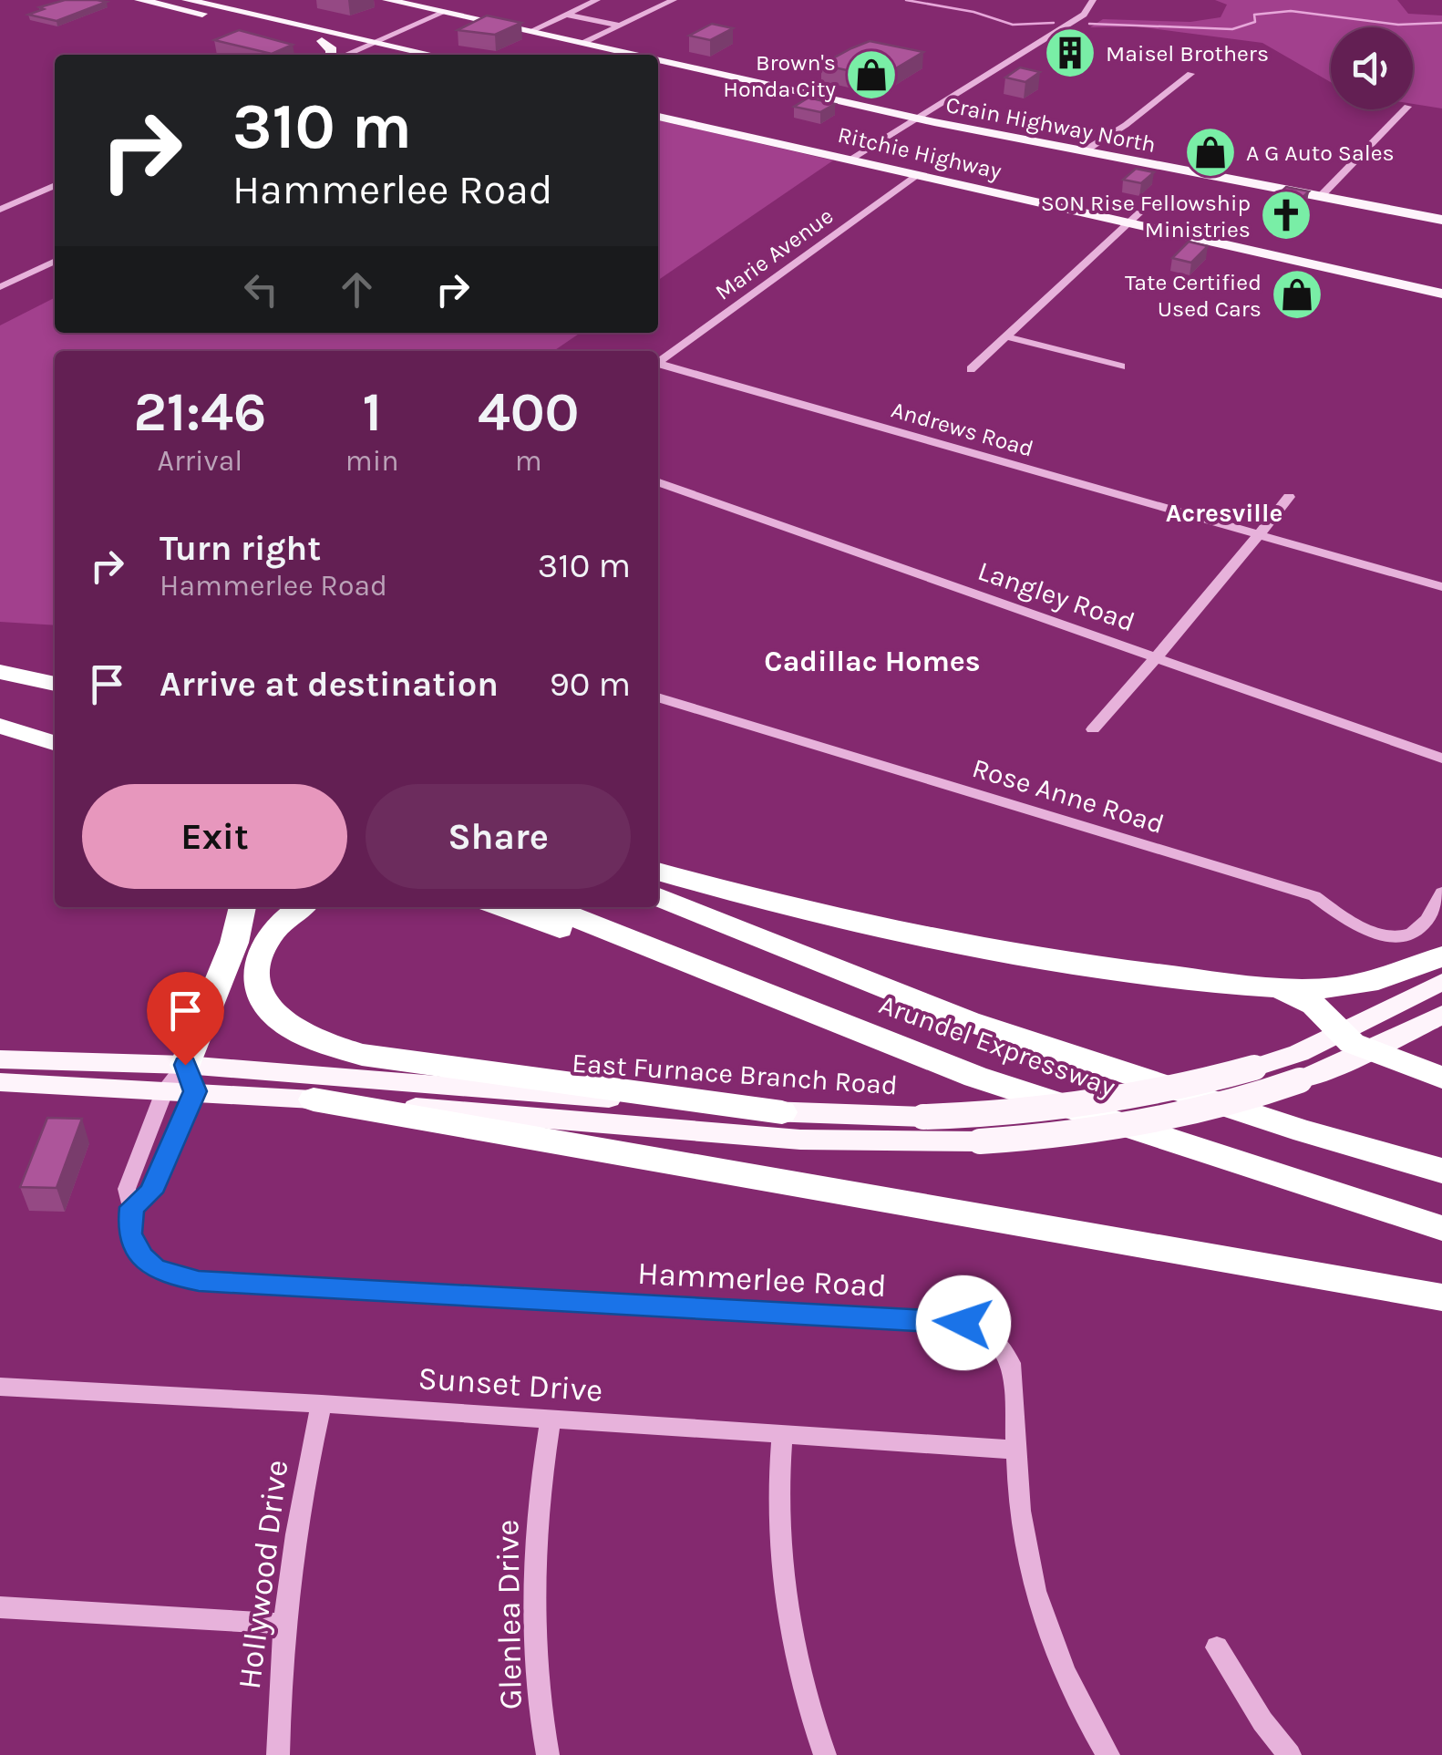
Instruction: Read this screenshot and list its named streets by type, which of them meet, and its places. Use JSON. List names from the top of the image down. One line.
{"streets":{"highway":["Arundel Expressway"],"main road":["Crain Highway North","Ritchie Highway","East Furnace Branch Road"],"street":["Marie Avenue","Andrews Road","Langley Road","Rose Anne Road","Hammerlee Road","Sunset Drive","Hollywood Drive","Glenlea Drive"]},"crossings":[["Ritchie Highway","Marie Avenue"],["East Furnace Branch Road","Hammerlee Road"],["Hammerlee Road","Sunset Drive"],["Sunset Drive","Hollywood Drive"],["Sunset Drive","Glenlea Drive"]],"districts":["Acresville","Cadillac Homes"],"places":{"building":["Maisel Brothers"],"shop":["Brown's Honda City","A G Auto Sales","Tate Certified Used Cars"],"church":["SON Rise Fellowship Ministries"]},"page":{"turn":["310 m","Hammerlee Road"],"eta":["21:46","Arrival","1","min","400","m"],"list":[{"name":"Turn right","note":"Hammerlee Road","value":"310 m"},{"name":"Arrive at destination","value":"90 m"}],"buttons":["Exit","Share"]}}
